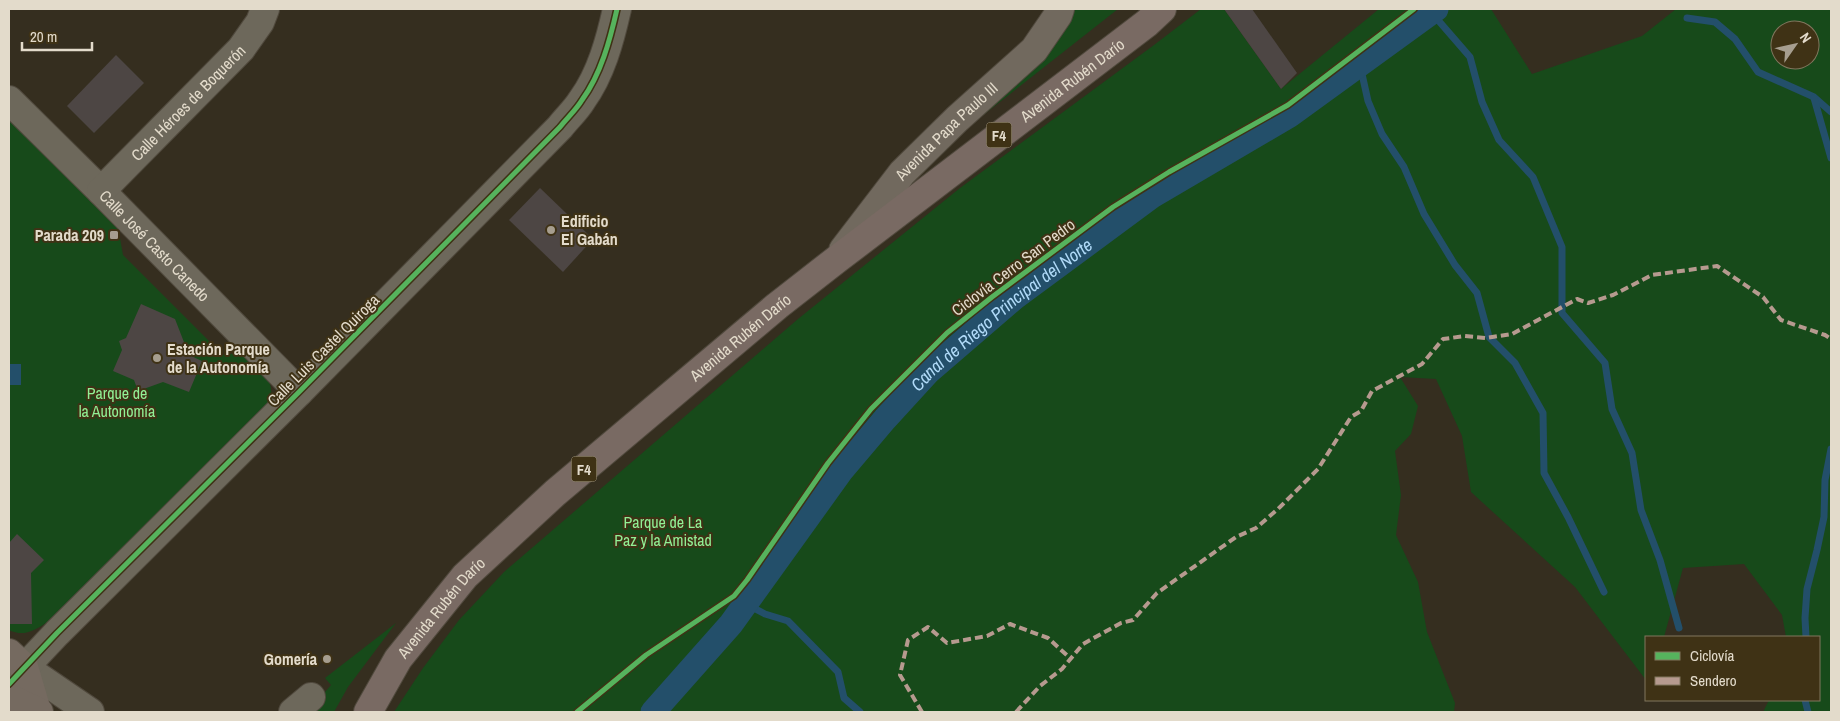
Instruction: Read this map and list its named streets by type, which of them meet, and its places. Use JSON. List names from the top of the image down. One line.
{"streets":{"highway":["Avenida Rubén Darío","F4"],"main road":["Avenida Papa Paulo III"],"street":["Calle Héroes de Boquerón","Calle José Casto Canedo","Calle Luis Castel Quiroga"],"cycle path":["Ciclovía Cerro San Pedro"]},"crossings":[["Avenida Rubén Darío","Avenida Papa Paulo III"],["Calle Héroes de Boquerón","Calle José Casto Canedo"],["Calle José Casto Canedo","Calle Luis Castel Quiroga"]],"water":["Canal de Riego Principal del Norte"],"parks":["Parque de la Autonomía","Parque de La Paz y la Amistad"],"places":{"other":["Edificio El Gabán","Estación Parque de la Autonomía","Gomería"],"transit":["Parada 209"]},"legend":["Ciclovía","Sendero"],"scale_bar":"20 m","north":"top right"}
